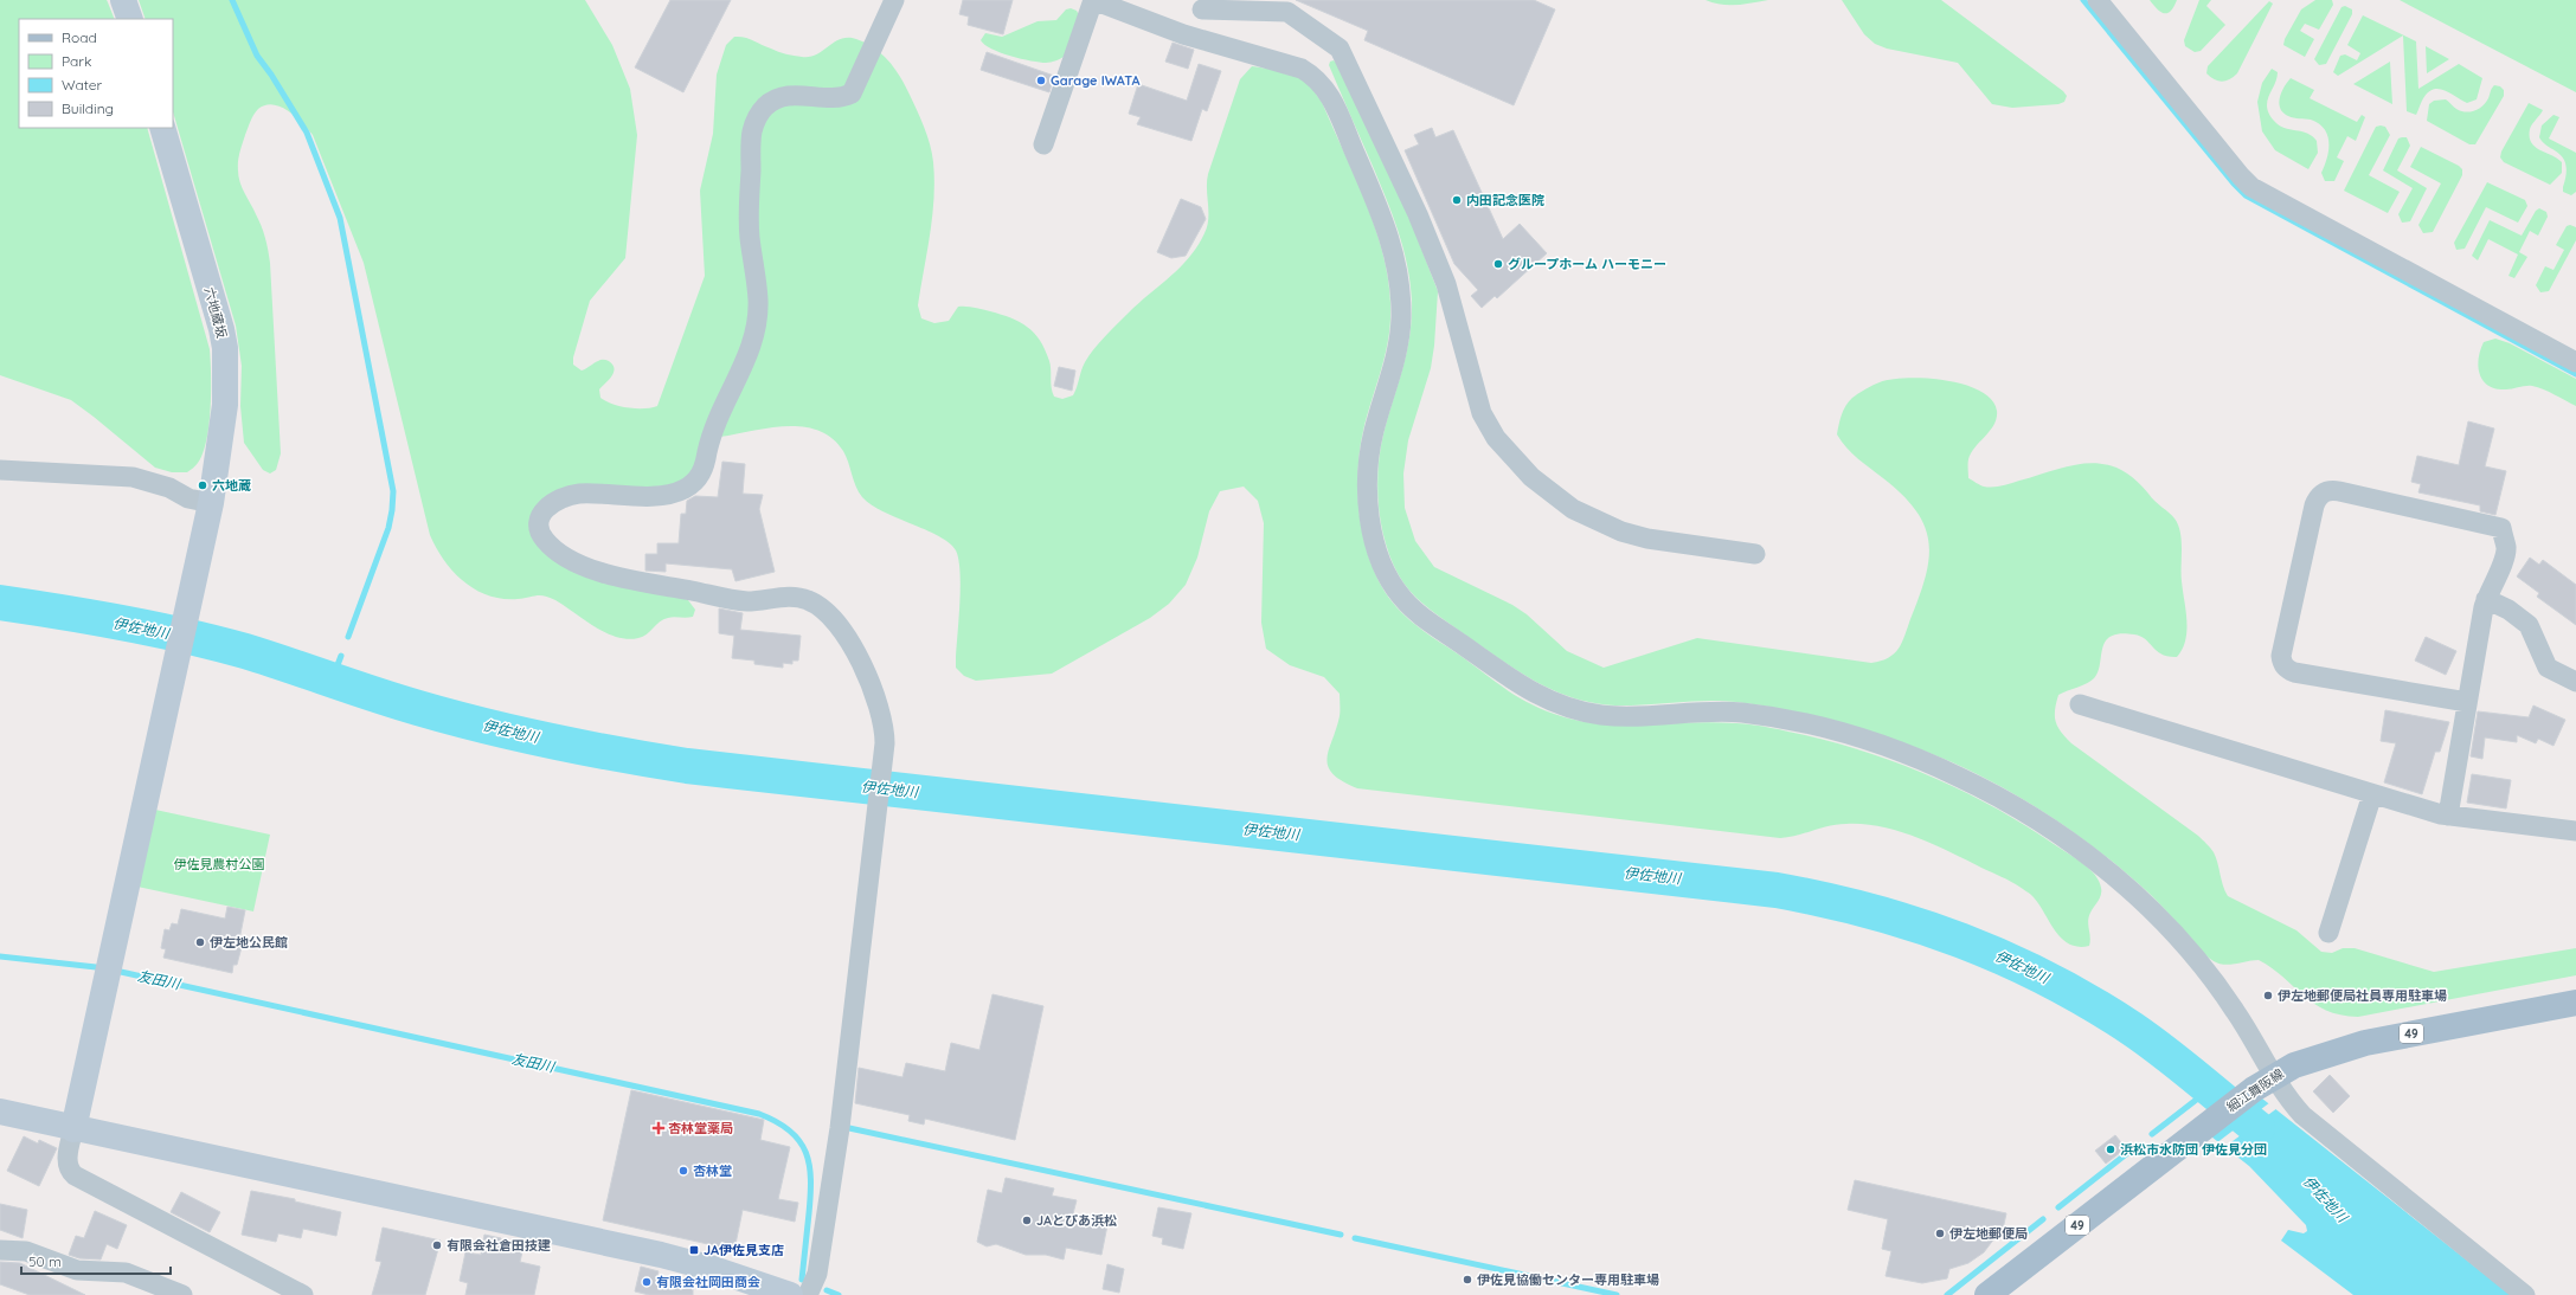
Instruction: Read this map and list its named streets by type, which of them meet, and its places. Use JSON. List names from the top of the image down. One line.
{"streets":{"main road":["49","細江舞阪線"],"street":["六地蔵坂"]},"water":["伊佐地川","友田川"],"parks":["伊佐見農村公園"],"places":{"other":["Garage IWATA","内田記念医院","グループホーム ハーモニー","六地蔵","伊左地公民館","伊左地郵便局社員専用駐車場","浜松市水防団 伊佐見分団","杏林堂","JAとぴあ浜松","伊左地郵便局","有限会社倉田技建","伊佐見協働センター専用駐車場","有限会社岡田商会"],"health":["杏林堂薬局"],"transit":["JA伊佐見支店"]},"legend":["Road","Park","Water","Building"],"scale_bar":"50 m"}
